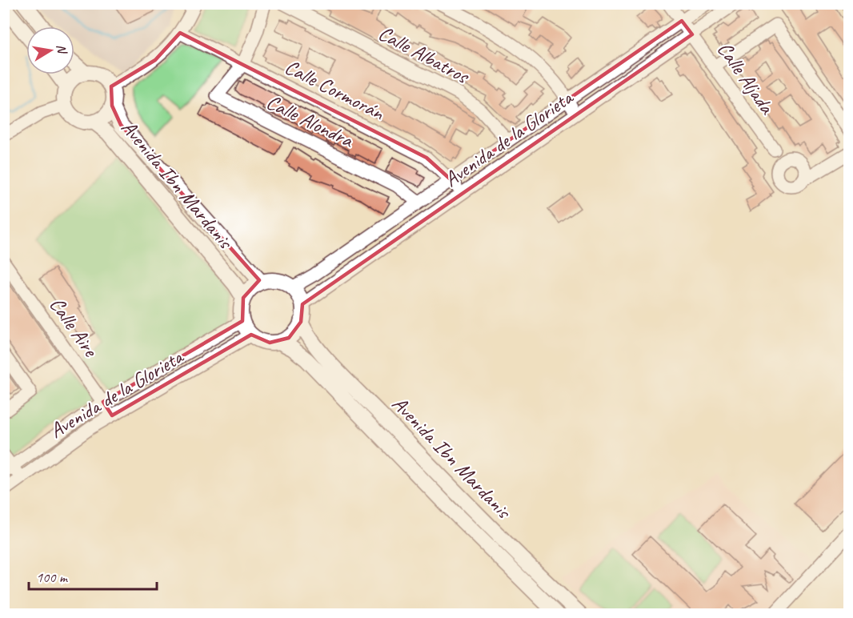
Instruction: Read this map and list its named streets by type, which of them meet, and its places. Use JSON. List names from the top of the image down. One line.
{"streets":{"main road":["Avenida Ibn Mardanis"],"street":["Calle Albatros","Calle Aljada","Calle Cormorán","Calle Alondra","Avenida de la Glorieta","Calle Aire"]},"crossings":[["Calle Albatros","Avenida de la Glorieta"],["Calle Aljada","Avenida de la Glorieta"],["Calle Cormorán","Calle Alondra"],["Calle Cormorán","Avenida de la Glorieta"],["Calle Alondra","Avenida de la Glorieta"],["Avenida de la Glorieta","Avenida Ibn Mardanis"],["Avenida de la Glorieta","Calle Aire"]],"scale_bar":"100 m","north":"right"}
